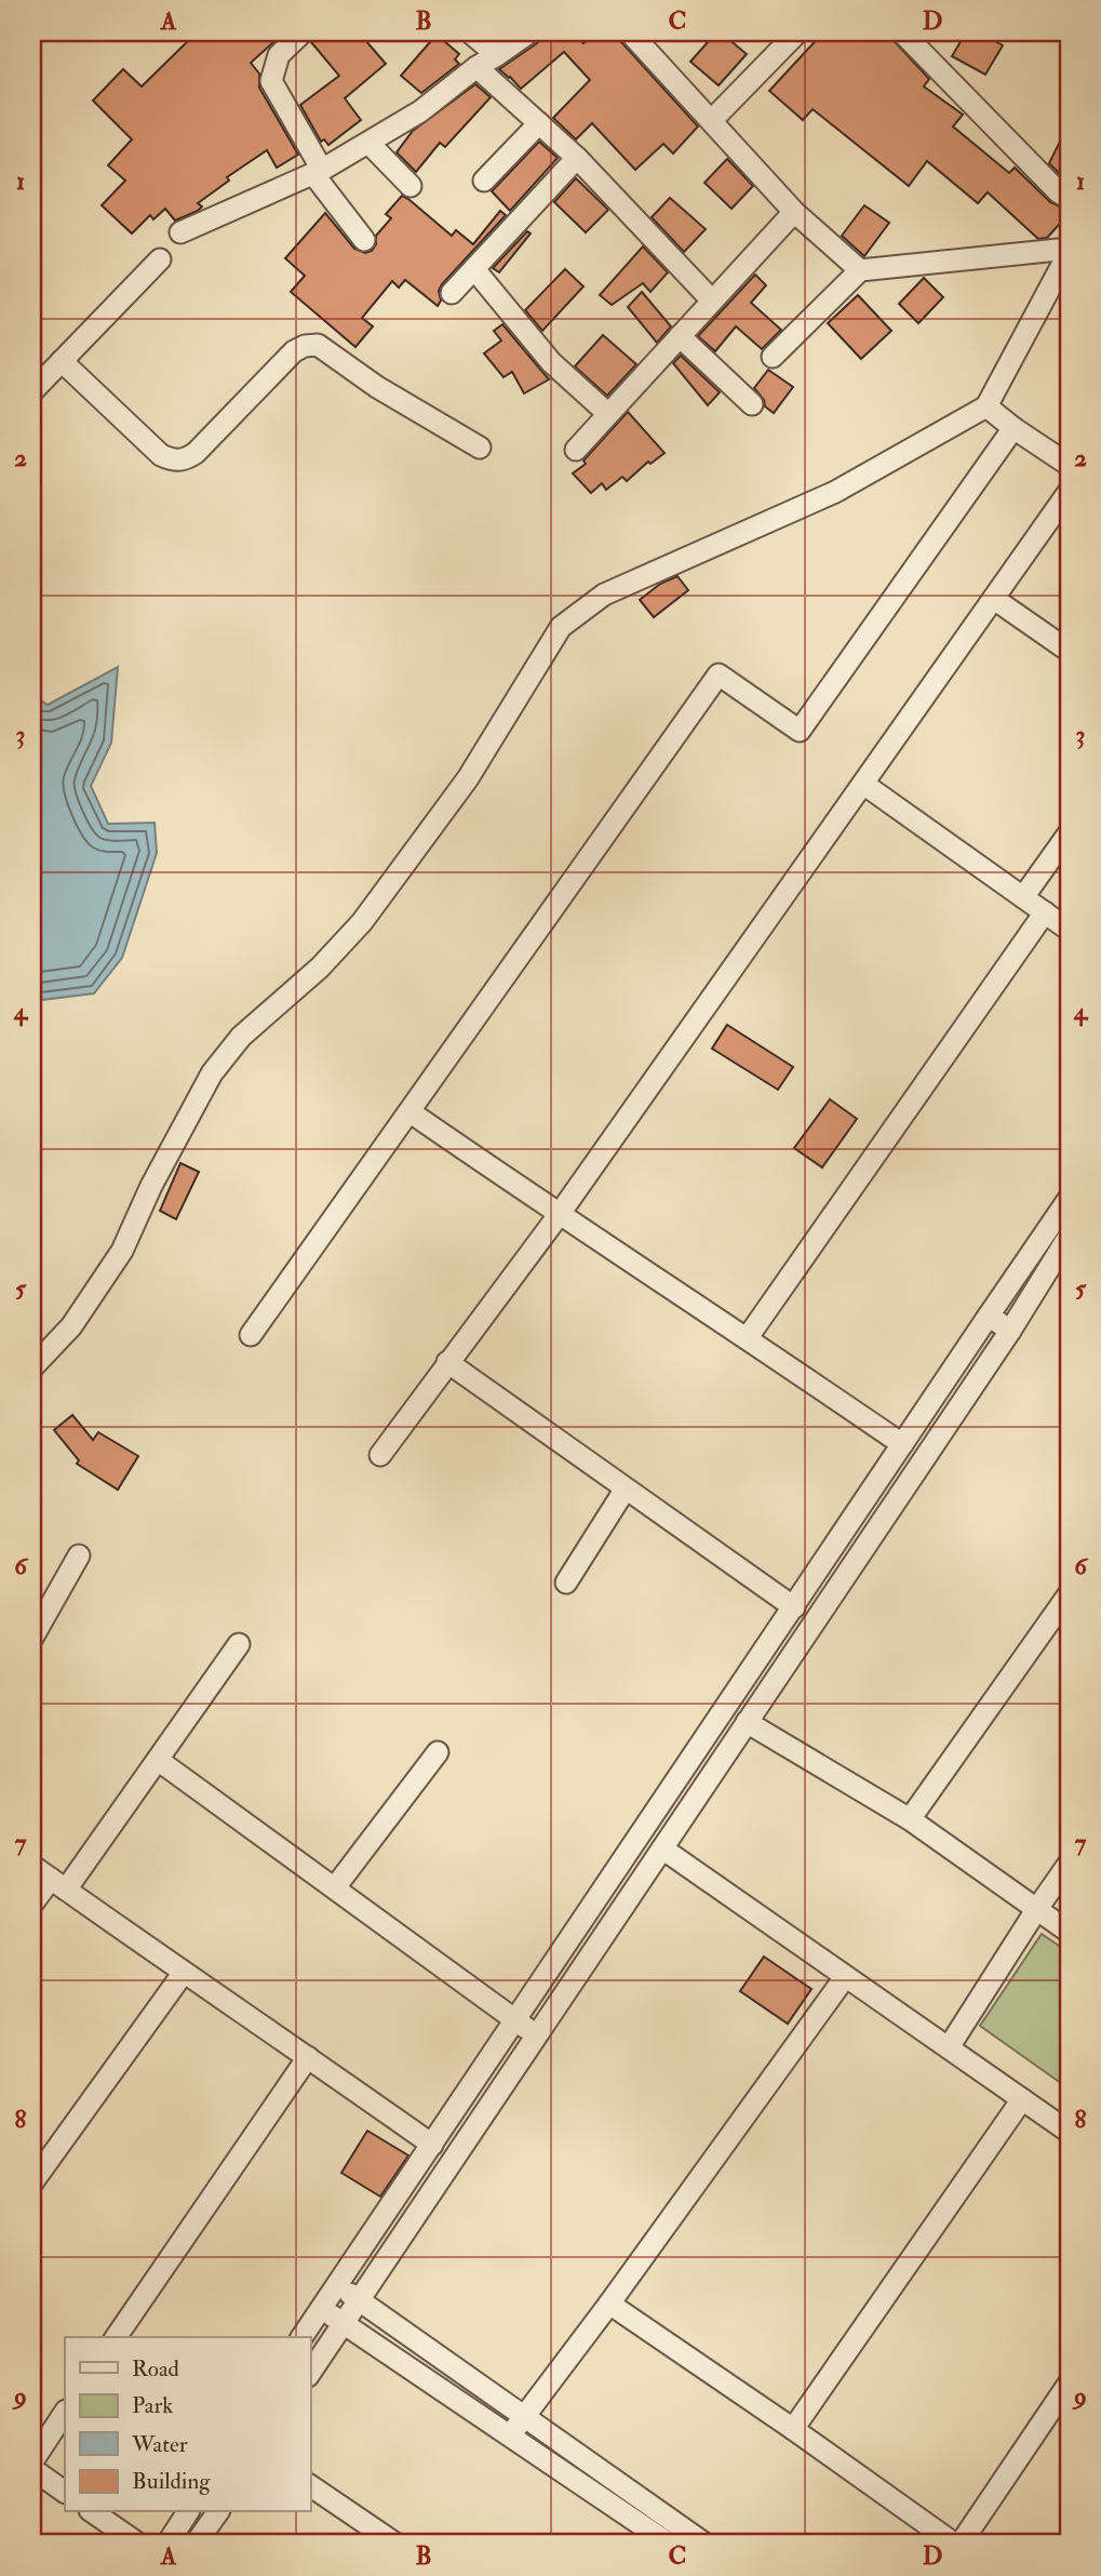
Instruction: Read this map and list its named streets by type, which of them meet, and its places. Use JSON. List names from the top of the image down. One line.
{"legend":["Road","Park","Water","Building"],"grid":{"columns":["A","B","C","D"],"rows":["1","2","3","4","5","6","7","8","9"]}}
